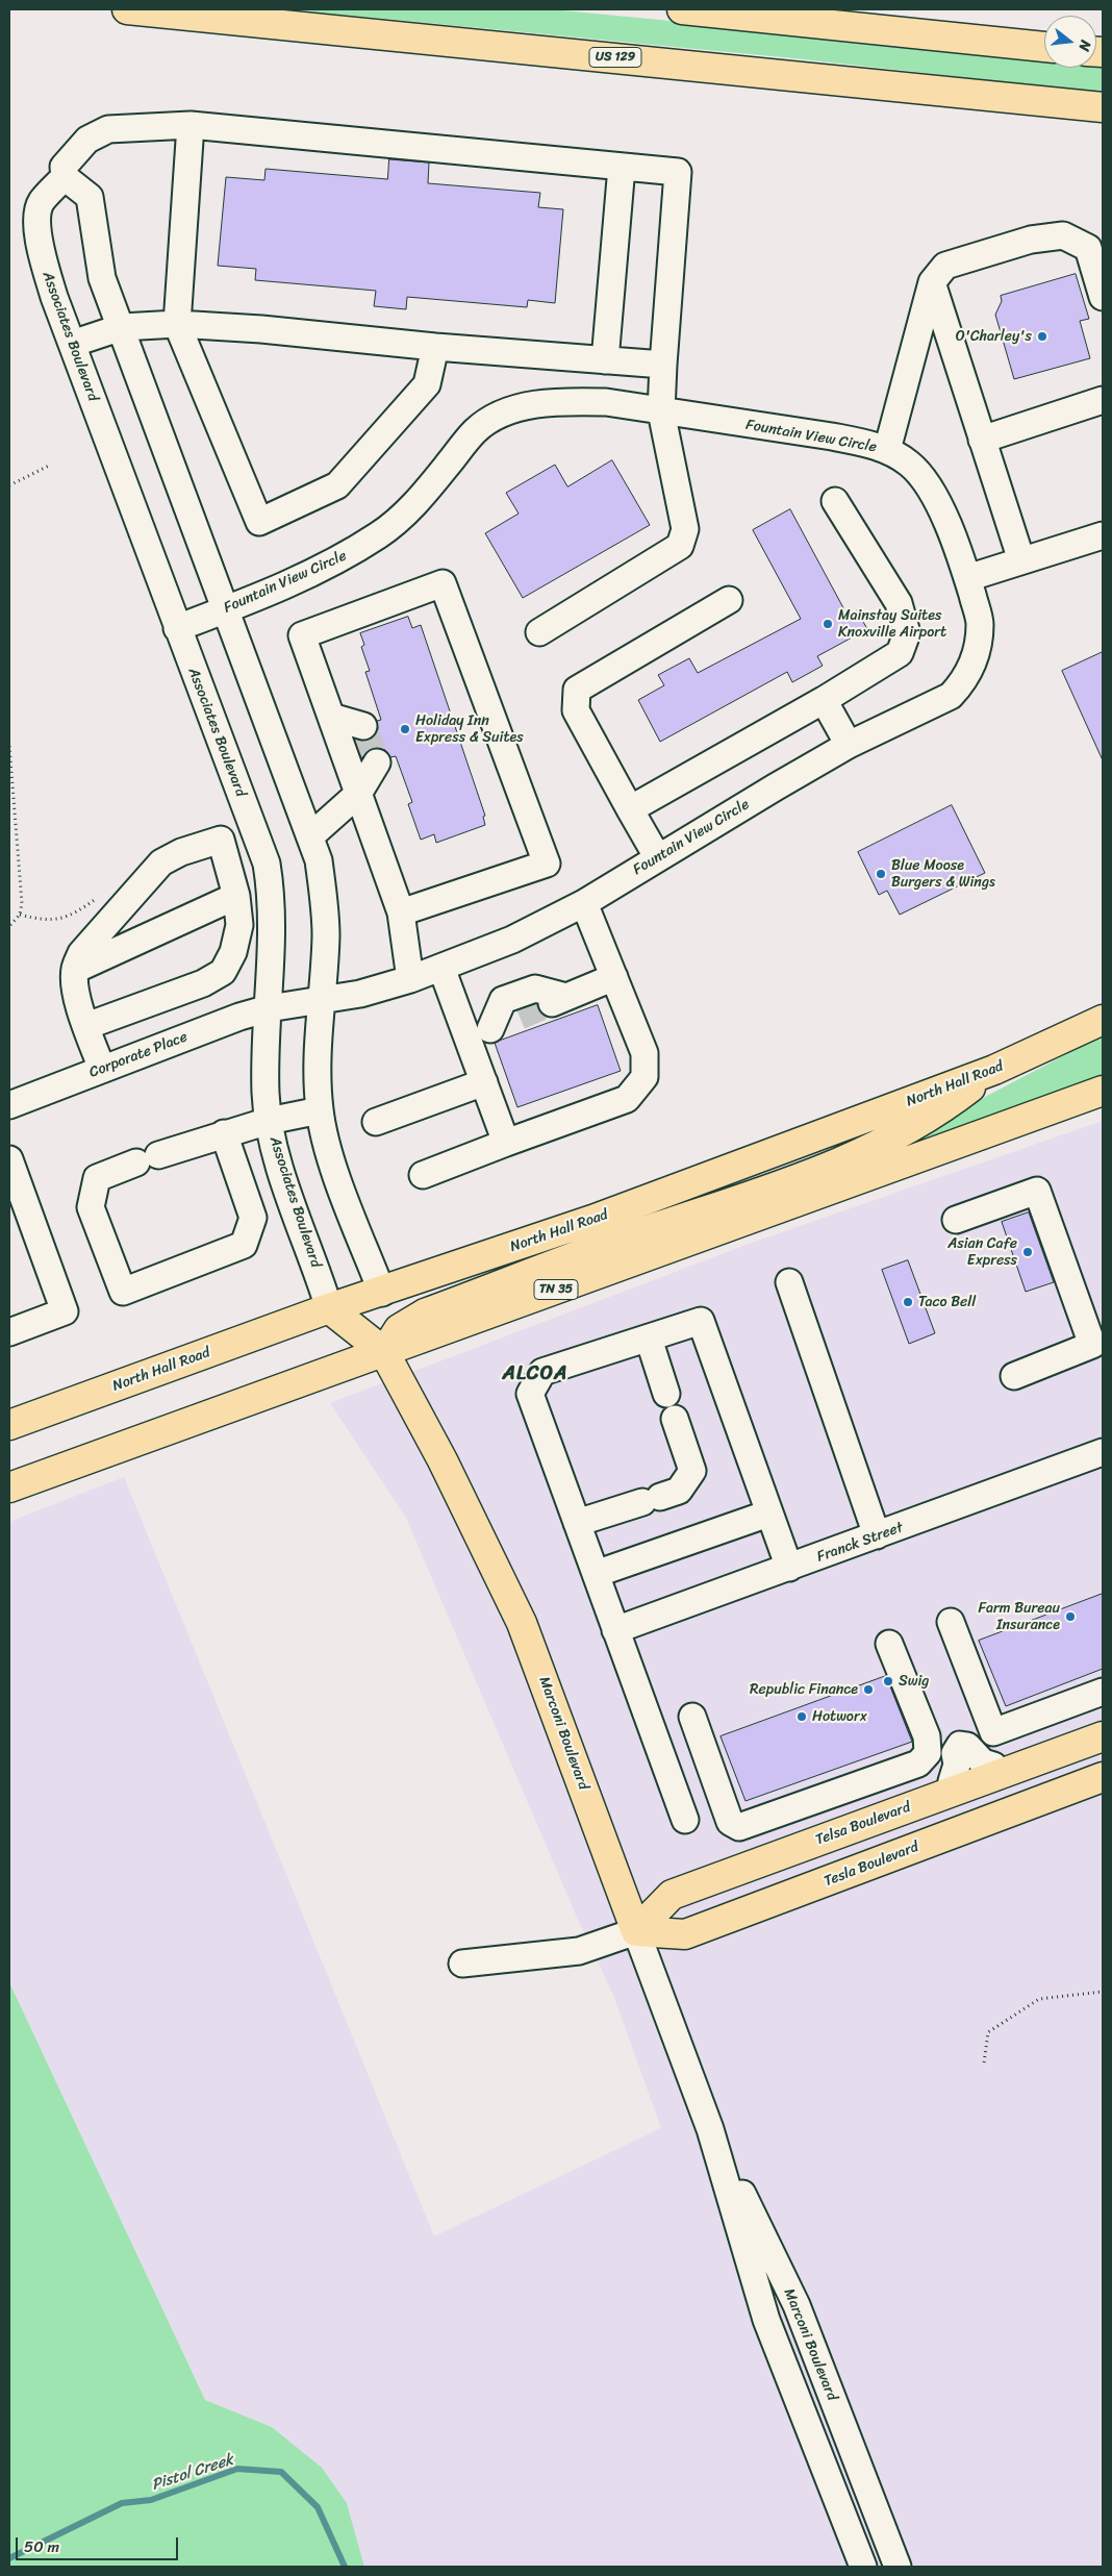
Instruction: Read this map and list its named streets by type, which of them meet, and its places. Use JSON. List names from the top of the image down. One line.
{"streets":{"main road":["US 129","North Hall Road","TN 35","Marconi Boulevard","Telsa Boulevard","Tesla Boulevard"],"street":["Associates Boulevard","Fountain View Circle","Corporate Place","Franck Street"]},"crossings":[["Associates Boulevard","Fountain View Circle"],["Associates Boulevard","Corporate Place"],["Associates Boulevard","North Hall Road"],["Associates Boulevard","Marconi Boulevard"],["Fountain View Circle","Corporate Place"],["North Hall Road","Marconi Boulevard"],["TN 35","Marconi Boulevard"],["Marconi Boulevard","Telsa Boulevard"],["Marconi Boulevard","Tesla Boulevard"],["Telsa Boulevard","Tesla Boulevard"]],"districts":["ALCOA"],"water":["Pistol Creek"],"places":["O'Charley's","Mainstay Suites Knoxville Airport","Holiday Inn Express & Suites","Blue Moose Burgers & Wings","Asian Cafe Express","Taco Bell","Farm Bureau Insurance","Swig","Republic Finance","Hotworx"],"scale_bar":"50 m","north":"right"}
